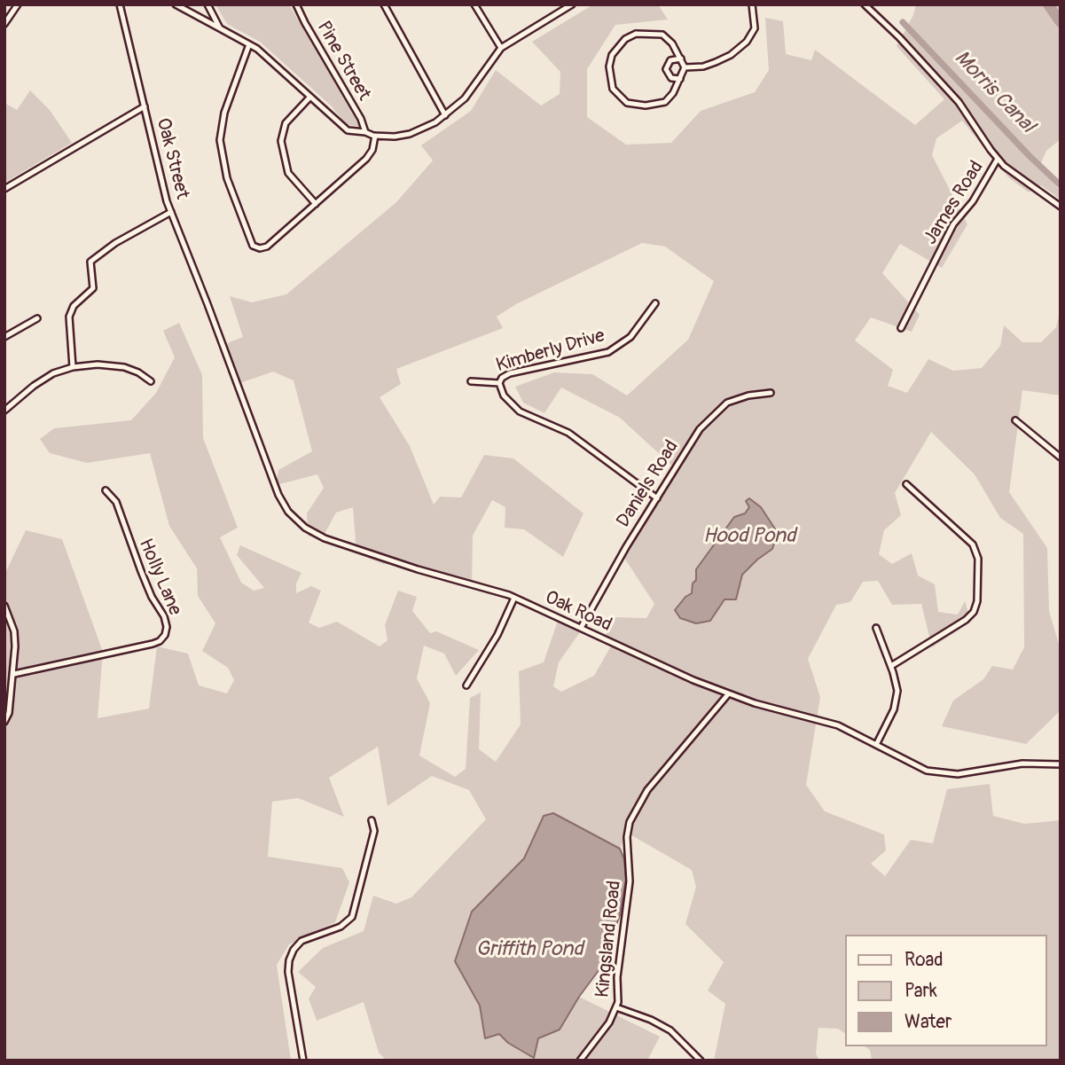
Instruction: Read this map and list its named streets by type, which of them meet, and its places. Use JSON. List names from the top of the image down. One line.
{"streets":{"street":["Pine Street","Oak Street","James Road","Kimberly Drive","Daniels Road","Holly Lane","Oak Road","Kingsland Road"]},"crossings":[["Oak Street","Oak Road"],["Daniels Road","Oak Road"],["Oak Road","Kingsland Road"]],"water":["Morris Canal","Hood Pond","Griffith Pond"],"legend":["Road","Park","Water"]}
